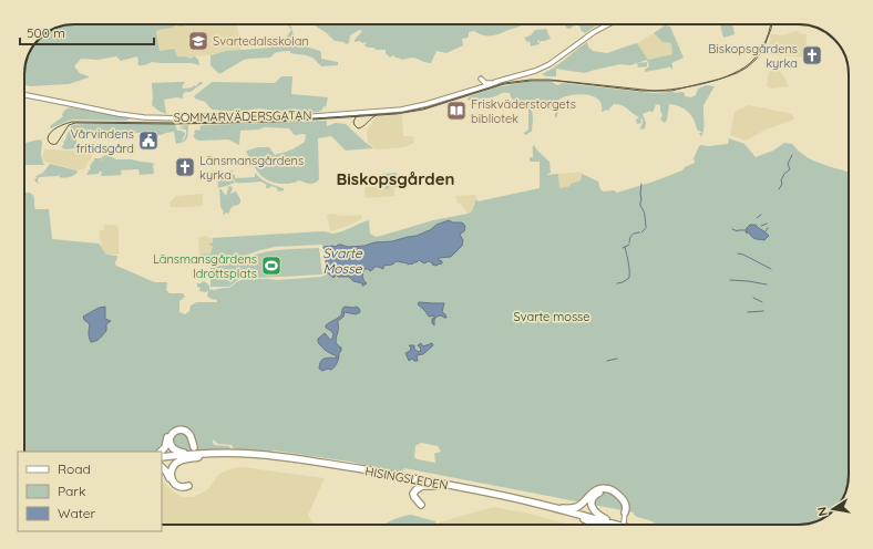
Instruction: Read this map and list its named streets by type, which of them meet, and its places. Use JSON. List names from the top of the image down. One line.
{"streets":{"highway":["HISINGSLEDEN"],"street":["SOMMARVÄDERSGATAN"]},"districts":["Biskopsgården"],"water":["Svarte Mosse"],"parks":["Svarte mosse"],"places":{"school or university":["Svartedalsskolan"],"church":["Biskopsgårdens kyrka","Länsmansgårdens kyrka"],"library":["Friskväderstorgets bibliotek"],"public building":["Vårvindens fritidsgård"],"sports":["Länsmansgårdens Idrottsplats"]},"legend":["Road","Park","Water"],"scale_bar":"500 m","north":"left"}
